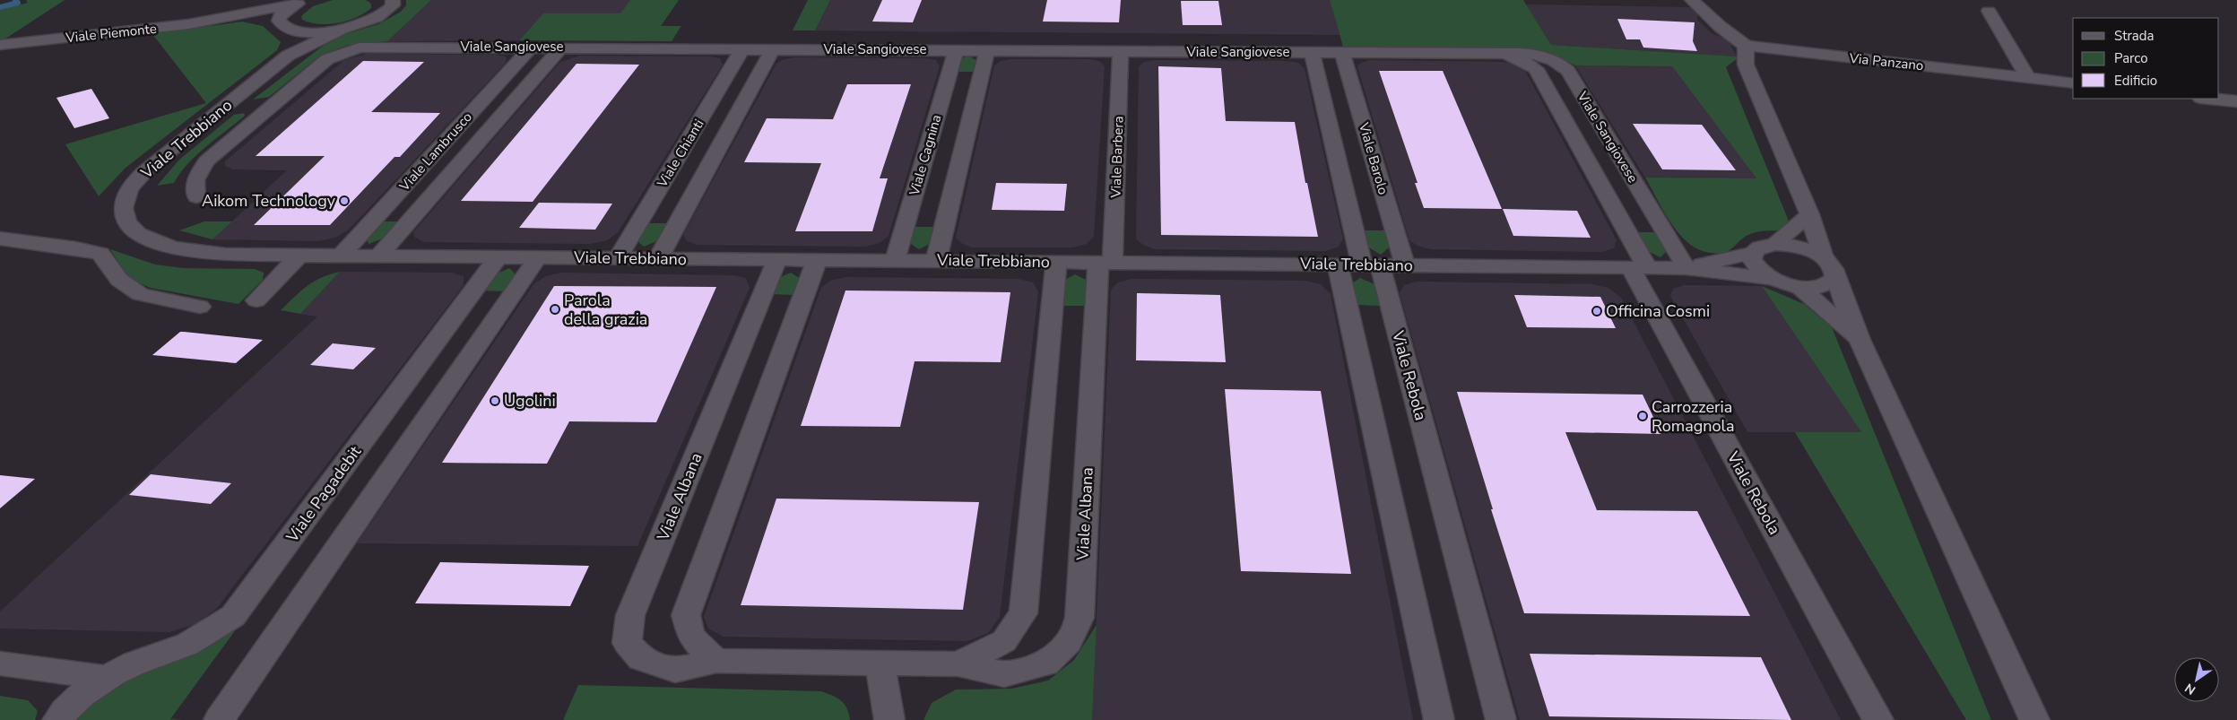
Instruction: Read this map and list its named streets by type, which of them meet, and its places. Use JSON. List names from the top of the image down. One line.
{"streets":{"street":["Viale Piemonte","Viale Sangiovese","Via Panzano","Viale Trebbiano","Viale Lambrusco","Viale Chianti","Viale Cagnina","Viale Barbera","Viale Barolo","Viale Rebola","Viale Pagadebit","Viale Albana"]},"crossings":[["Viale Piemonte","Viale Trebbiano"],["Viale Sangiovese","Viale Trebbiano"],["Viale Sangiovese","Viale Lambrusco"],["Viale Sangiovese","Viale Chianti"],["Viale Sangiovese","Viale Cagnina"],["Viale Sangiovese","Viale Barbera"],["Viale Sangiovese","Viale Barolo"],["Viale Sangiovese","Viale Rebola"],["Viale Trebbiano","Viale Lambrusco"],["Viale Trebbiano","Viale Chianti"],["Viale Trebbiano","Viale Cagnina"],["Viale Trebbiano","Viale Barbera"],["Viale Trebbiano","Viale Barolo"],["Viale Trebbiano","Viale Rebola"],["Viale Trebbiano","Viale Pagadebit"],["Viale Trebbiano","Viale Albana"],["Viale Barbera","Viale Albana"]],"places":["Aikom Technology","Parola della grazia","Officina Cosmi","Ugolini","Carrozzeria Romagnola"],"legend":["Strada","Parco","Edificio"],"north":"bottom left"}
